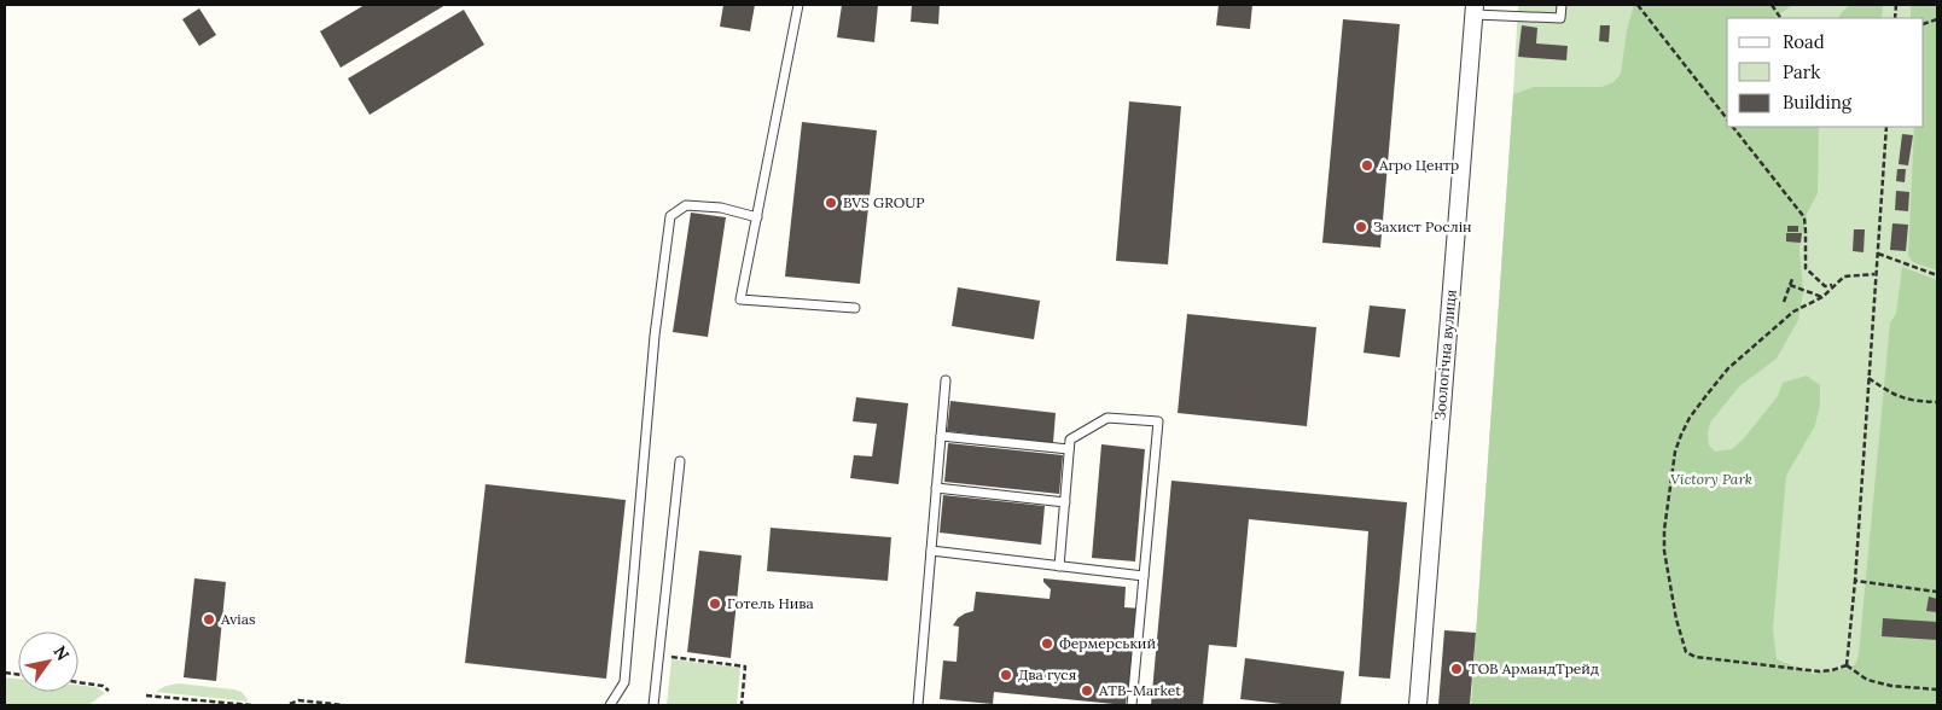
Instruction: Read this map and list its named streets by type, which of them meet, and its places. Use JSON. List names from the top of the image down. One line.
{"streets":{"street":["Зоологічна вулиця"]},"parks":["Victory Park"],"places":["Агро Центр","BVS GROUP","Захист Рослін","Готель Нива","Avias","Фермерський","ТОВ АрмандТрейд","Два гуся","ATB-Market"],"legend":["Road","Park","Building"],"north":"top right"}
